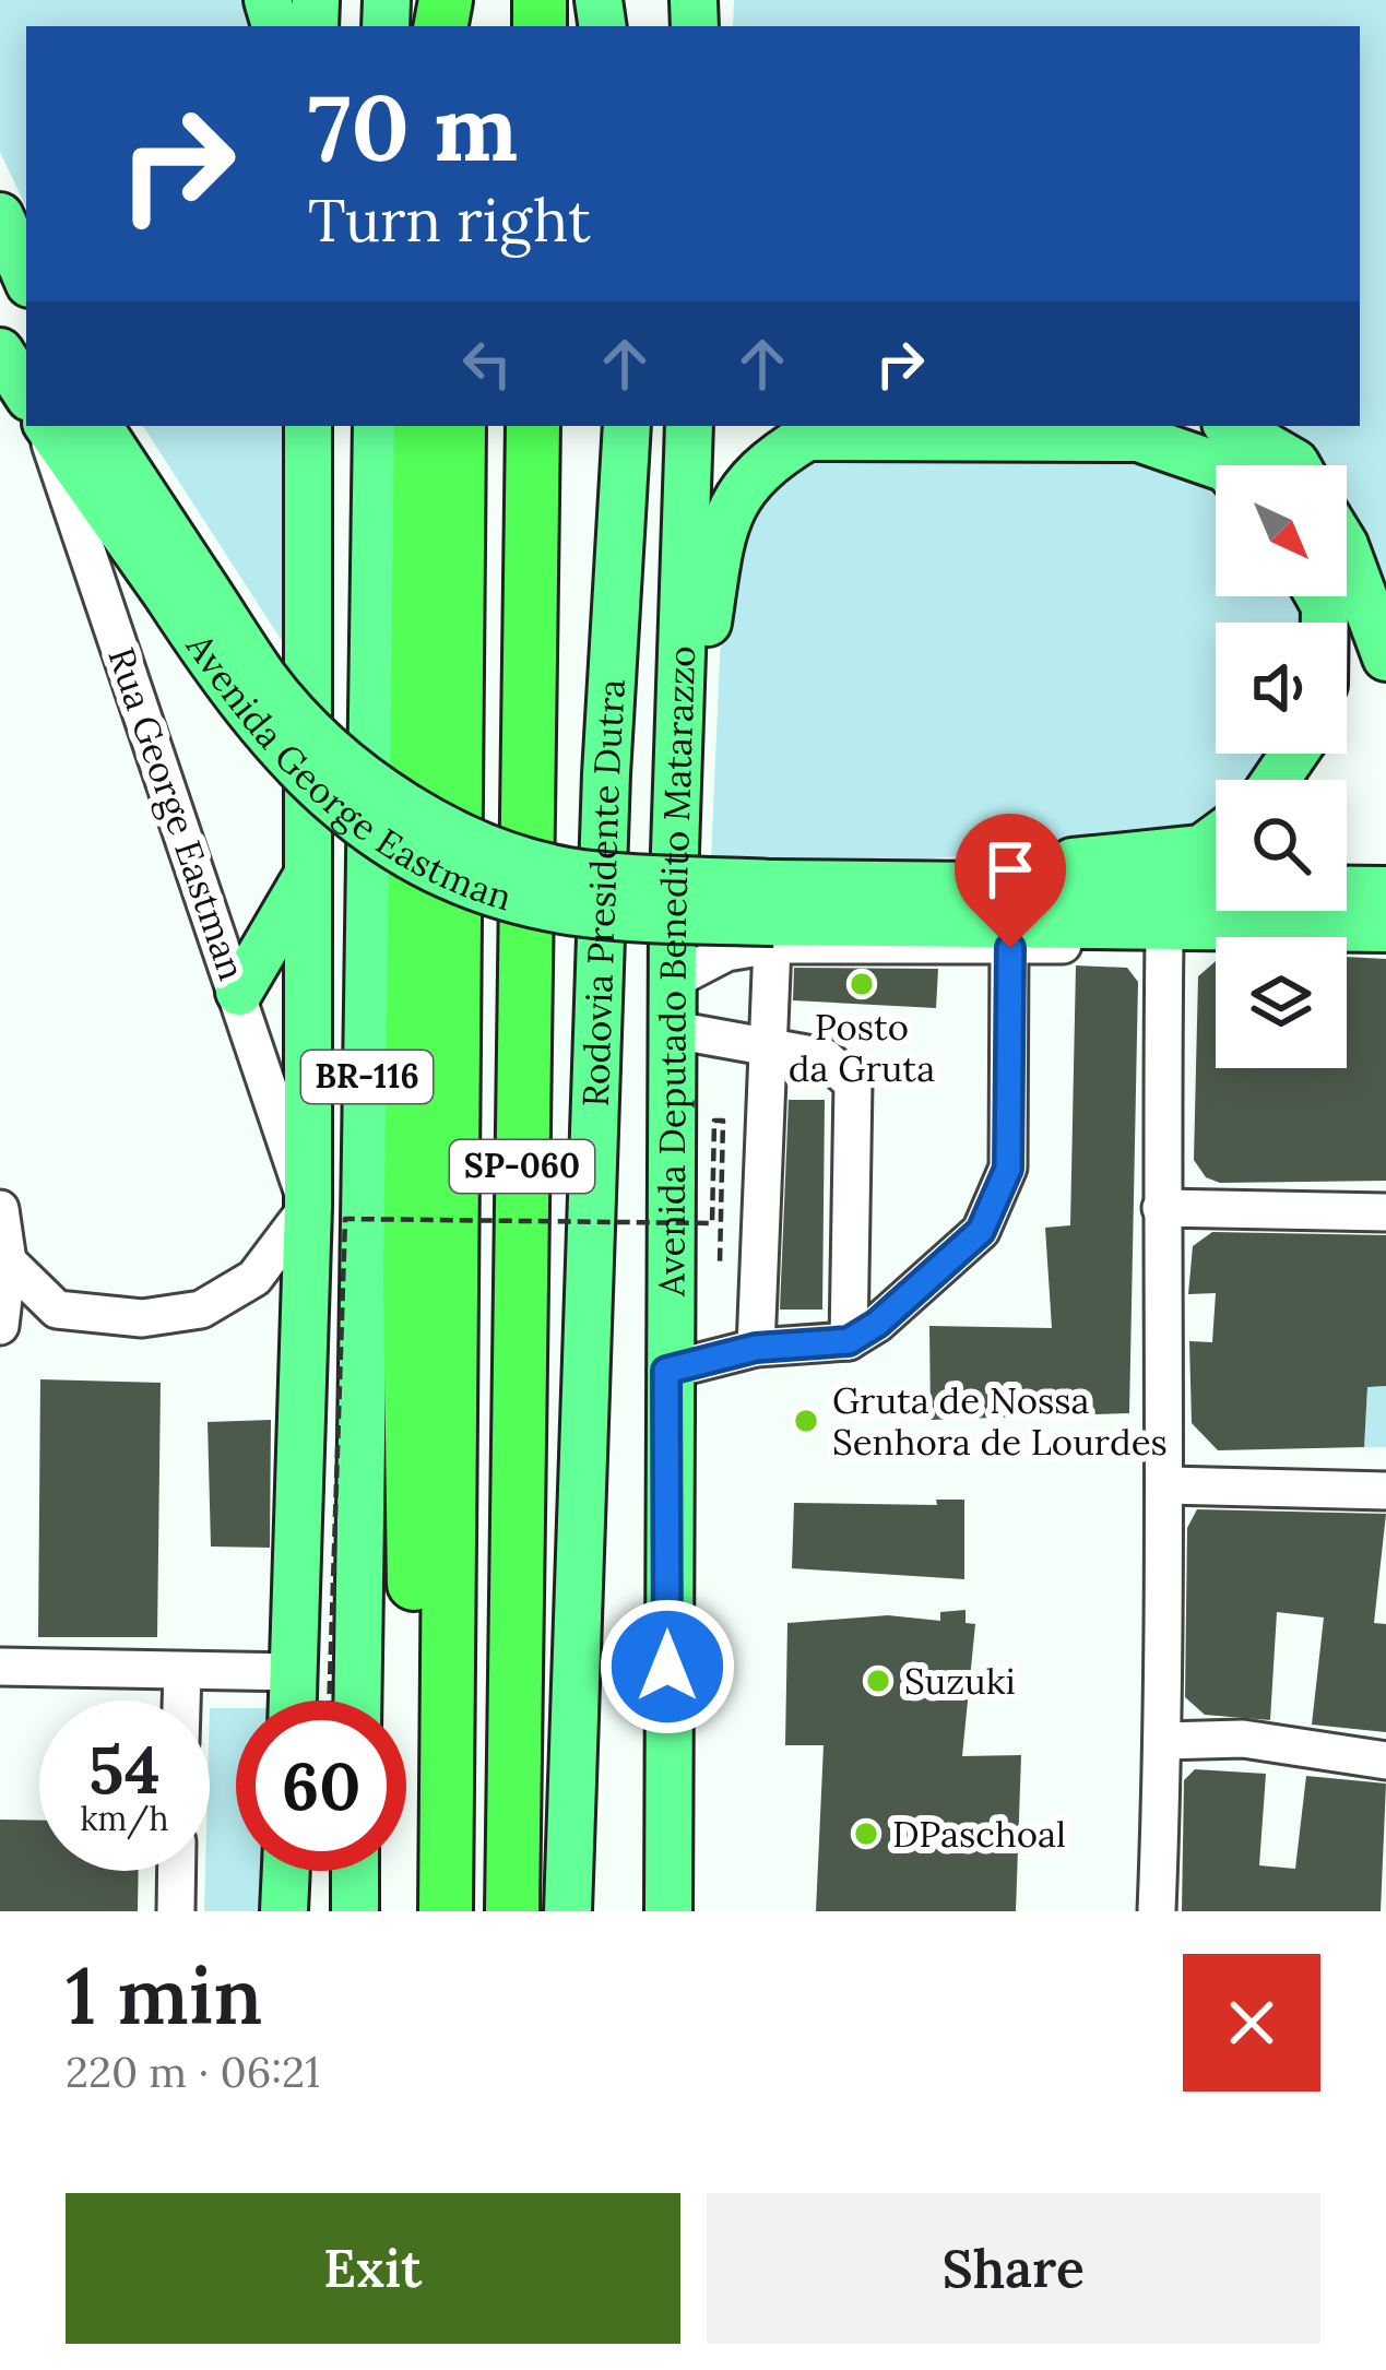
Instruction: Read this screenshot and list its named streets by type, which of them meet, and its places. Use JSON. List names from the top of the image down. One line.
{"streets":{"highway":["Rodovia Presidente Dutra","SP-060"],"main road":["Avenida George Eastman","Avenida Deputado Benedito Matarazzo","BR-116"],"street":["Rua George Eastman"]},"places":["Posto da Gruta","Gruta de Nossa Senhora de Lourdes","Suzuki","DPaschoal"],"north":"bottom right","page":{"turn":["70 m","Turn right"],"speed":"54 km/h","limit":"60","heading":["1 min","220 m · 06:21"],"buttons":["Exit","Share"]}}
